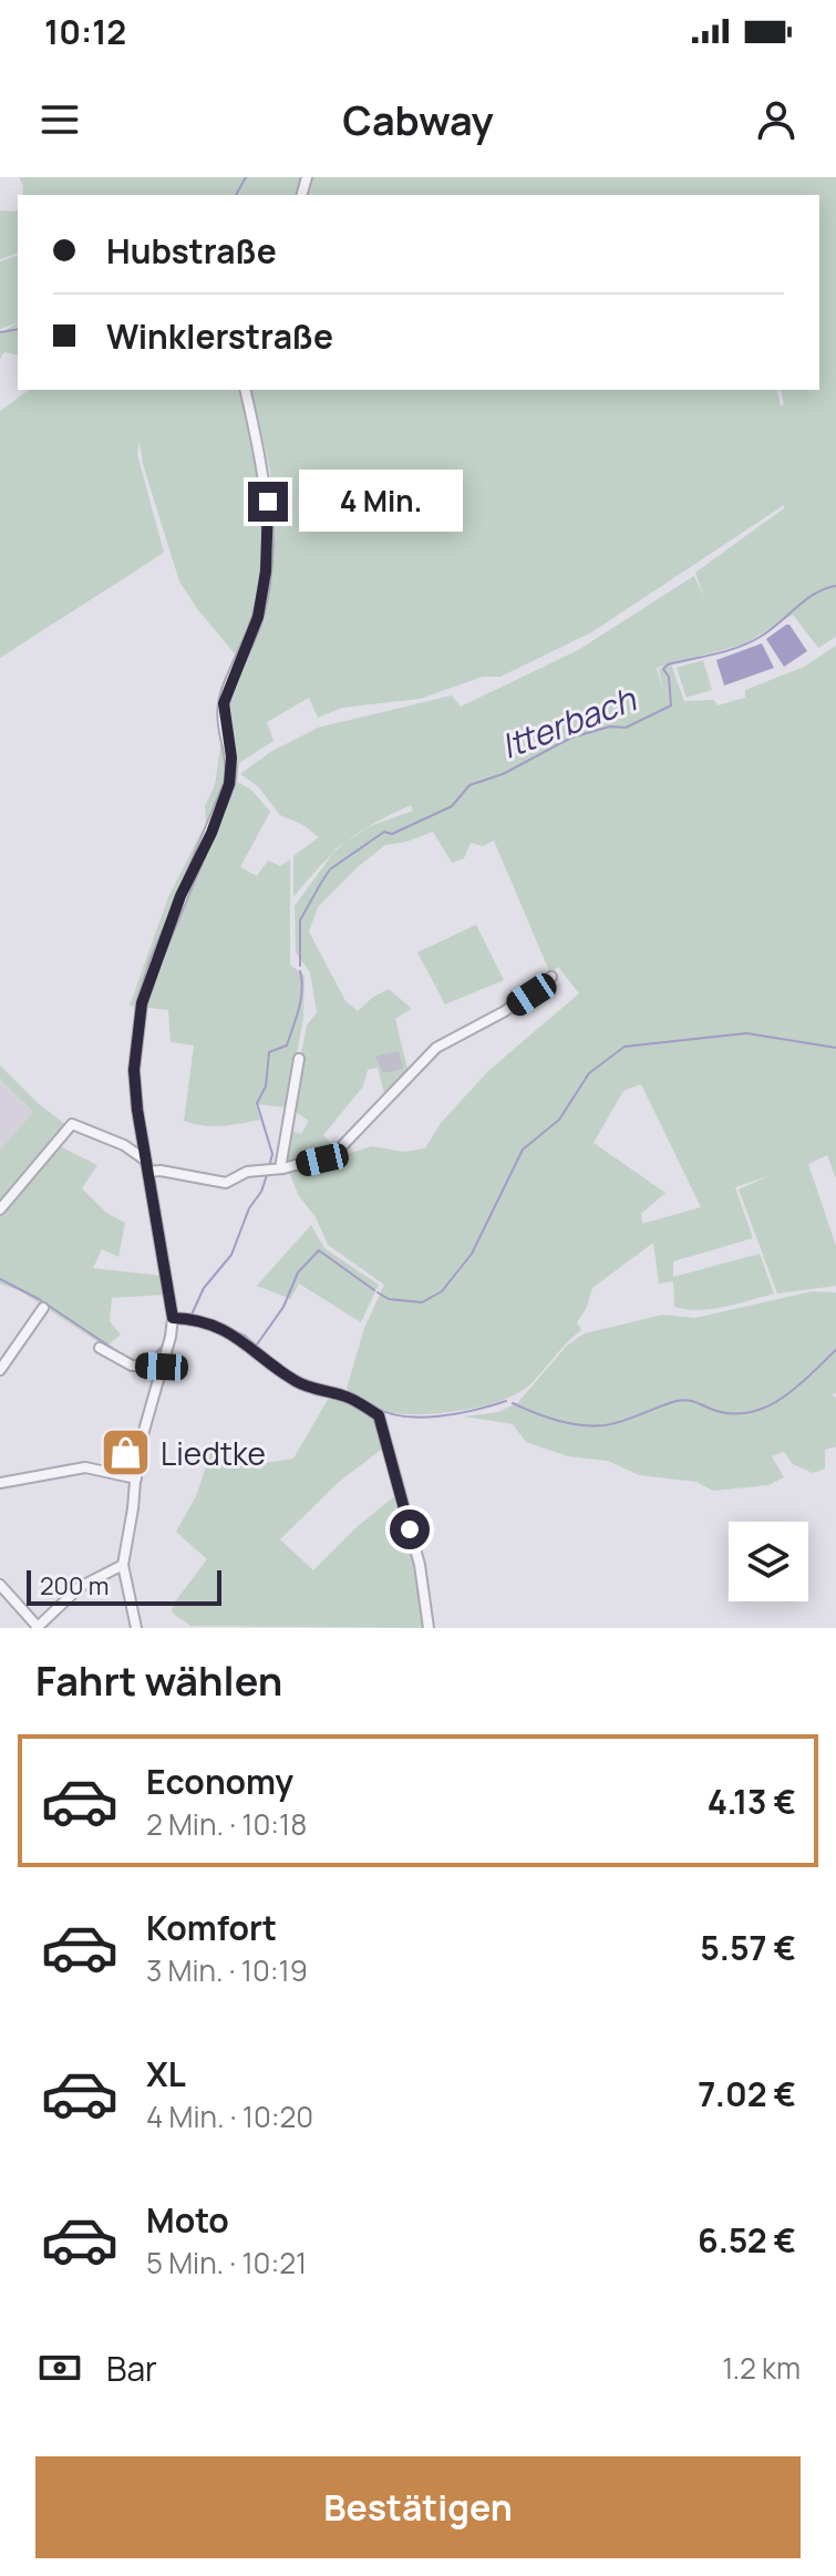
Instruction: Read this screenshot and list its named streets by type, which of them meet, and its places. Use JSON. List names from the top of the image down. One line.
{"water":["Itterbach"],"places":{"shop":["Liedtke"]},"scale_bar":"200 m","page":{"status":"10:12","header":"Cabway","banner":["Hubstraße","Winklerstraße"],"bubble":"4 Min.","scale":"200 m","heading":"Fahrt wählen","list":[{"name":"Economy","note":"2 Min. · 10:18","value":"4.13 €"},{"name":"Komfort","note":"3 Min. · 10:19","value":"5.57 €"},{"name":"XL","note":"4 Min. · 10:20","value":"7.02 €"},{"name":"Moto","note":"5 Min. · 10:21","value":"6.52 €"}],"pay":["Bar","1.2 km"],"buttons":"Bestätigen"}}
